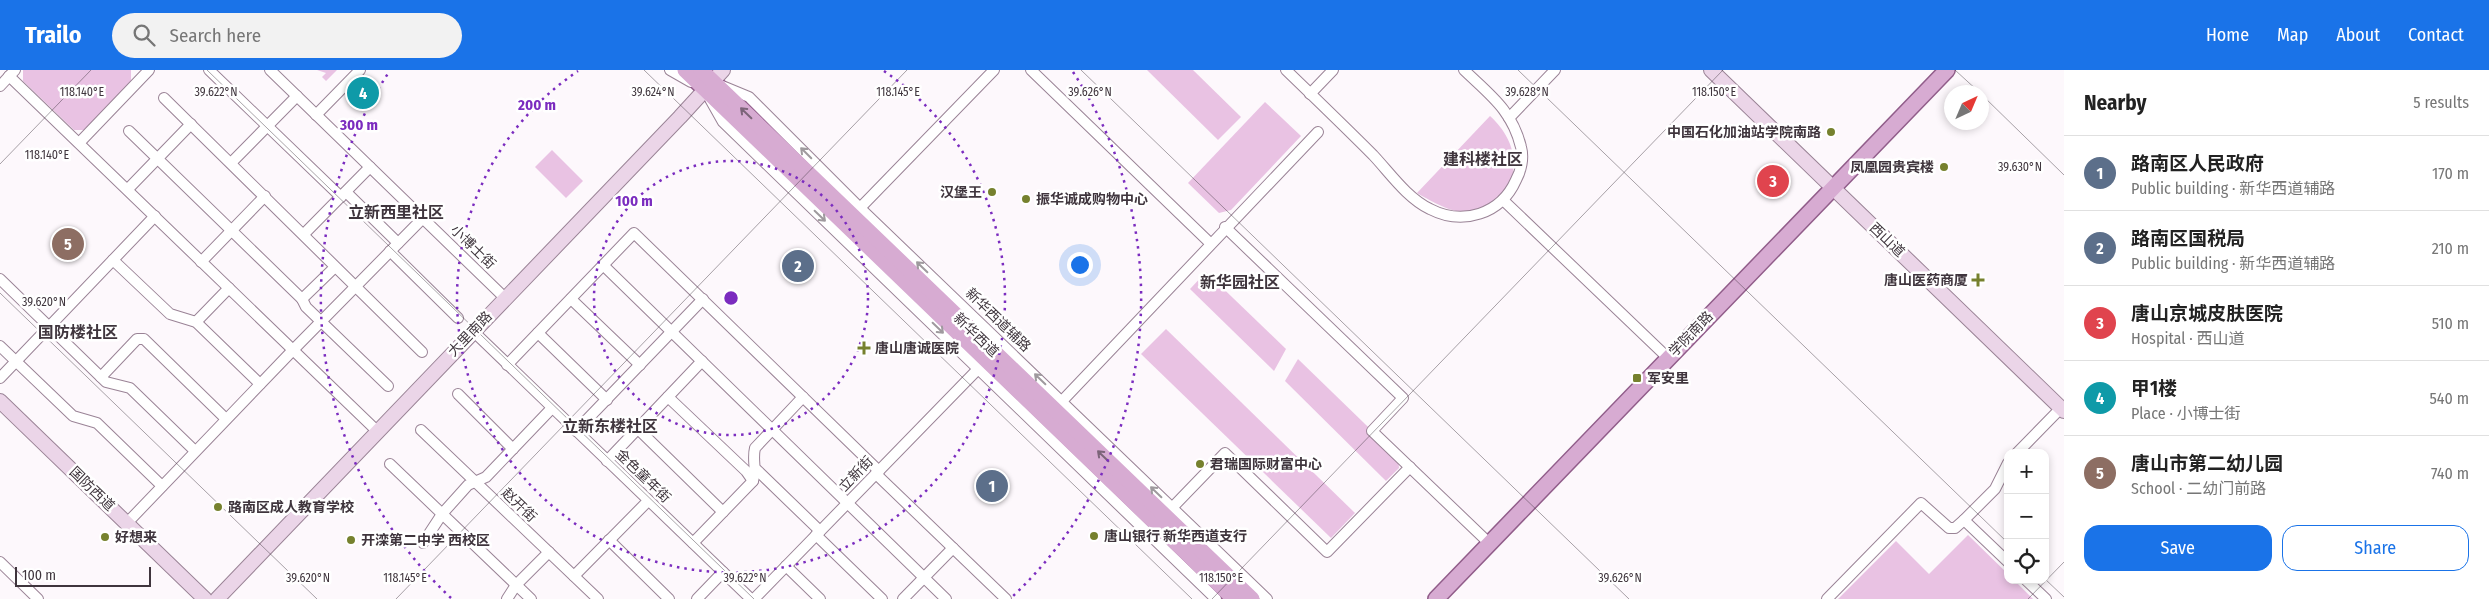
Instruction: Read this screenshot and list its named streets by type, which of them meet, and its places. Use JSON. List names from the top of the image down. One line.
{"streets":{"main road":["学院南路","新华西道"],"street":["西山道","小博士街","新华西道辅路","大里南路","立新街","金色童年街","国防西道","赵开街"]},"crossings":[["西山道","学院南路"],["小博士街","大里南路"],["新华西道辅路","大里南路"],["新华西道辅路","新华西道"],["大里南路","新华西道"],["大里南路","金色童年街"],["立新街","金色童年街"]],"districts":["建科楼社区","立新西里社区","新华园社区","国防楼社区","立新东楼社区"],"places":{"other":["中国石化加油站学院南路","凤凰园贵宾楼","汉堡王","振华诚成购物中心","君瑞国际财富中心","路南区成人教育学校","唐山银行 新华西道支行","好想来","开滦第二中学 西校区"],"health":["唐山医药商厦","唐山唐诚医院"],"transit":["军安里"]},"scale_bar":"100 m","north":"top right","page":{"header":"Trailo","search":"Search here","nav":["Home","Map","About","Contact"],"heading":["Nearby","5 results"],"pins":["4","3","5","2","1"],"list":[{"mark":"1","name":"路南区人民政府","note":"Public building · 新华西道辅路","value":"170 m"},{"mark":"2","name":"路南区国税局","note":"Public building · 新华西道辅路","value":"210 m"},{"mark":"3","name":"唐山京城皮肤医院","note":"Hospital · 西山道","value":"510 m"},{"mark":"4","name":"甲1楼","note":"Place · 小博士街","value":"540 m"},{"mark":"5","name":"唐山市第二幼儿园","note":"School · 二幼门前路","value":"740 m"}],"map_buttons":["+","−"],"buttons":["Save","Share"],"scale":"100 m"},"coordinates":["39.622°N","39.624°N","39.626°N","39.628°N","118.140°E","118.145°E","118.150°E","39.630°N","39.620°N"],"rings":["200 m","300 m","100 m"]}
